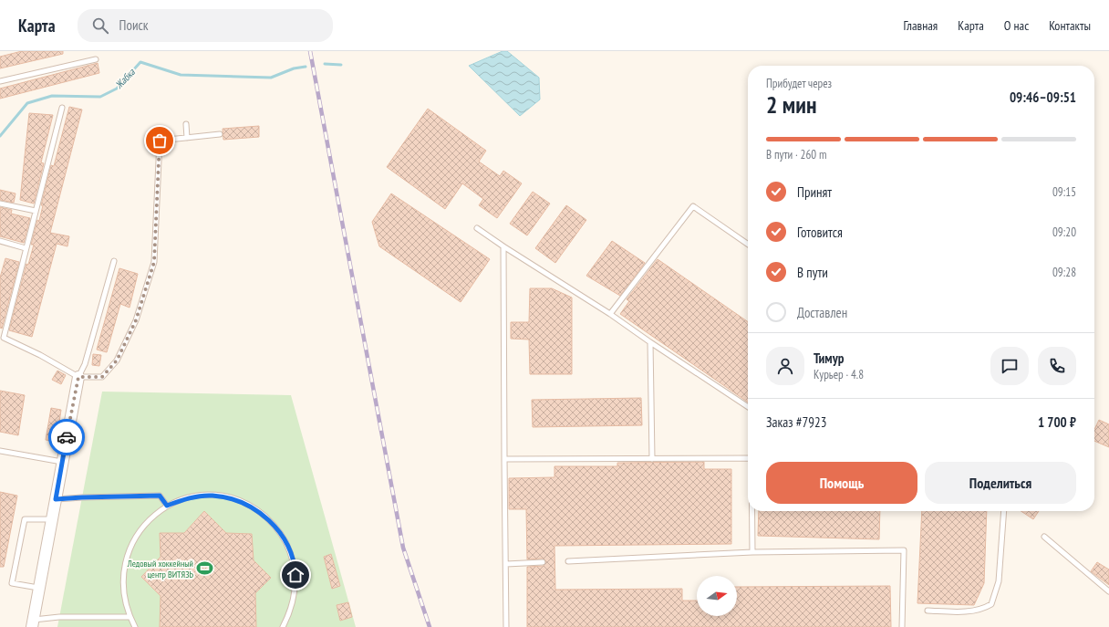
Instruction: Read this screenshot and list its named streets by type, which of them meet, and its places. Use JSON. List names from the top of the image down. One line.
{"water":["Жабка"],"places":{"sports":["Ледовый хоккейный центр ВИТЯЗЬ"]},"north":"right","page":{"header":"Карта","search":"Поиск","nav":["Главная","Карта","О нас","Контакты"],"heading":["2 мин","Прибудет через","09:46–09:51"],"panel":["Тимур","Курьер · 4.8","Заказ #7923","1 700 ₽"],"bar":"В пути · 260 m","list":[["Принят","09:15"],["Готовится","09:20"],["В пути","09:28"],"Доставлен"],"buttons":["Помощь","Поделиться"]}}
